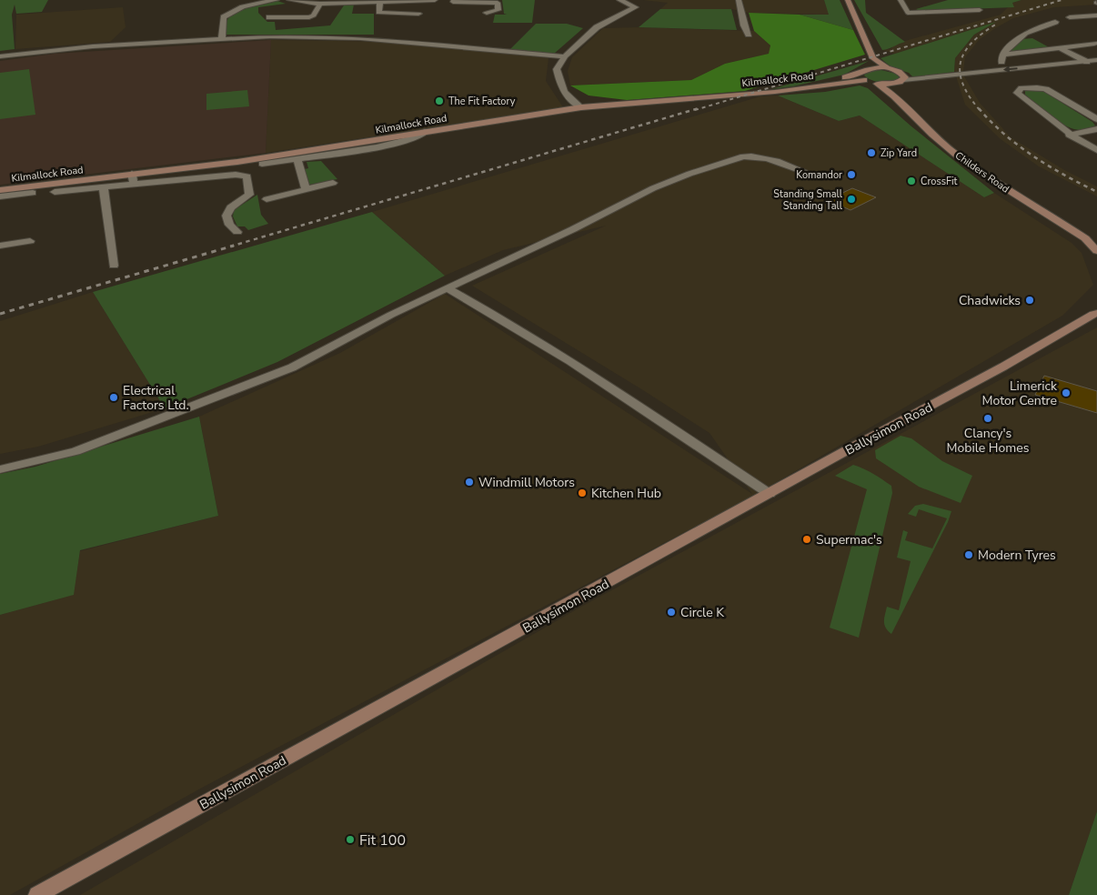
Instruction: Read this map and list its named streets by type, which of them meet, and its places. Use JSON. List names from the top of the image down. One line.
{"streets":{"main road":["Kilmallock Road","Childers Road","Ballysimon Road"]},"places":["The Fit Factory","Zip Yard","Komandor","CrossFit","Standing Small Standing Tall","Chadwicks","Limerick Motor Centre","Electrical Factors Ltd.","Clancy's Mobile Homes","Windmill Motors","Kitchen Hub","Supermac's","Modern Tyres","Circle K","Fit 100"]}
